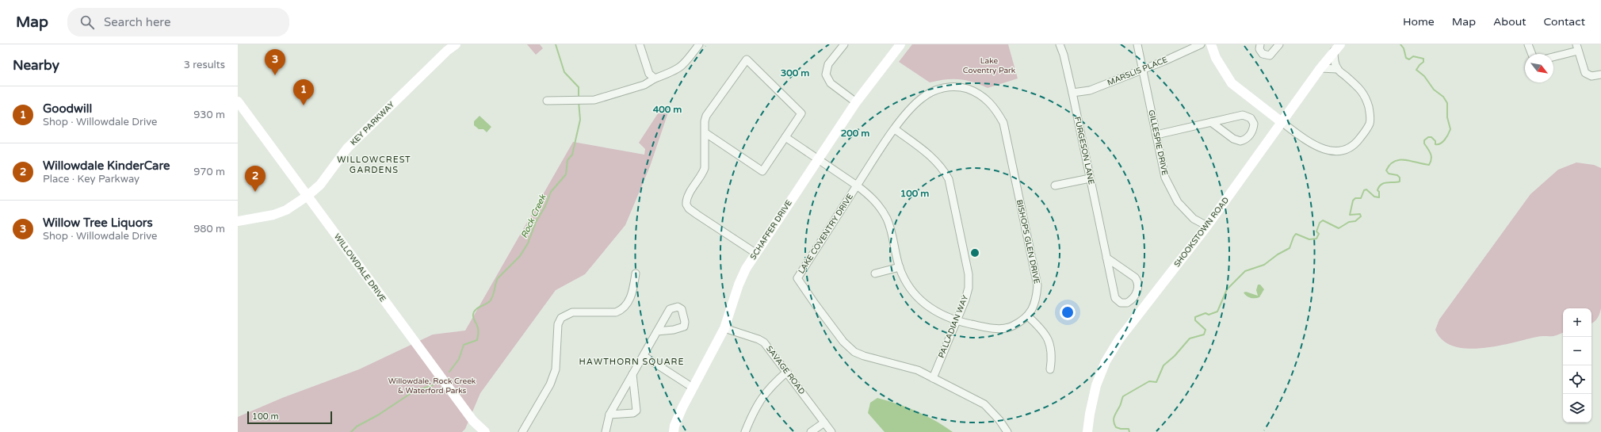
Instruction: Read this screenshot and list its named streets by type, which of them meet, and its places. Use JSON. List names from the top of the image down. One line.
{"streets":{"street":["MARSLIS PLACE","KEY PARKWAY","GILLESPIE DRIVE","FURGESON LANE","SCHAFFER DRIVE","SHOOKSTOWN ROAD","LAKE COVENTRY DRIVE","BISHOPS GLEN DRIVE","WILLOWDALE DRIVE","PALLADIAN WAY","SAVAGE ROAD"]},"crossings":[["MARSLIS PLACE","GILLESPIE DRIVE"],["MARSLIS PLACE","FURGESON LANE"],["KEY PARKWAY","WILLOWDALE DRIVE"],["GILLESPIE DRIVE","SHOOKSTOWN ROAD"],["SCHAFFER DRIVE","SAVAGE ROAD"],["LAKE COVENTRY DRIVE","BISHOPS GLEN DRIVE"],["LAKE COVENTRY DRIVE","PALLADIAN WAY"],["BISHOPS GLEN DRIVE","PALLADIAN WAY"]],"districts":["WILLOWCREST GARDENS","HAWTHORN SQUARE"],"water":["Rock Creek"],"parks":["Lake Coventry Park","Willowdale, Rock Creek & Waterford Parks"],"scale_bar":"100 m","north":"bottom right","page":{"header":"Map","search":"Search here","nav":["Home","Map","About","Contact"],"heading":["Nearby","3 results"],"pins":["3","1","2"],"list":[{"mark":"1","name":"Goodwill","note":"Shop · Willowdale Drive","value":"930 m"},{"mark":"2","name":"Willowdale KinderCare","note":"Place · Key Parkway","value":"970 m"},{"mark":"3","name":"Willow Tree Liquors","note":"Shop · Willowdale Drive","value":"980 m"}],"map_buttons":["+","−"],"scale":"100 m"},"rings":["300 m","400 m","200 m","100 m"]}
